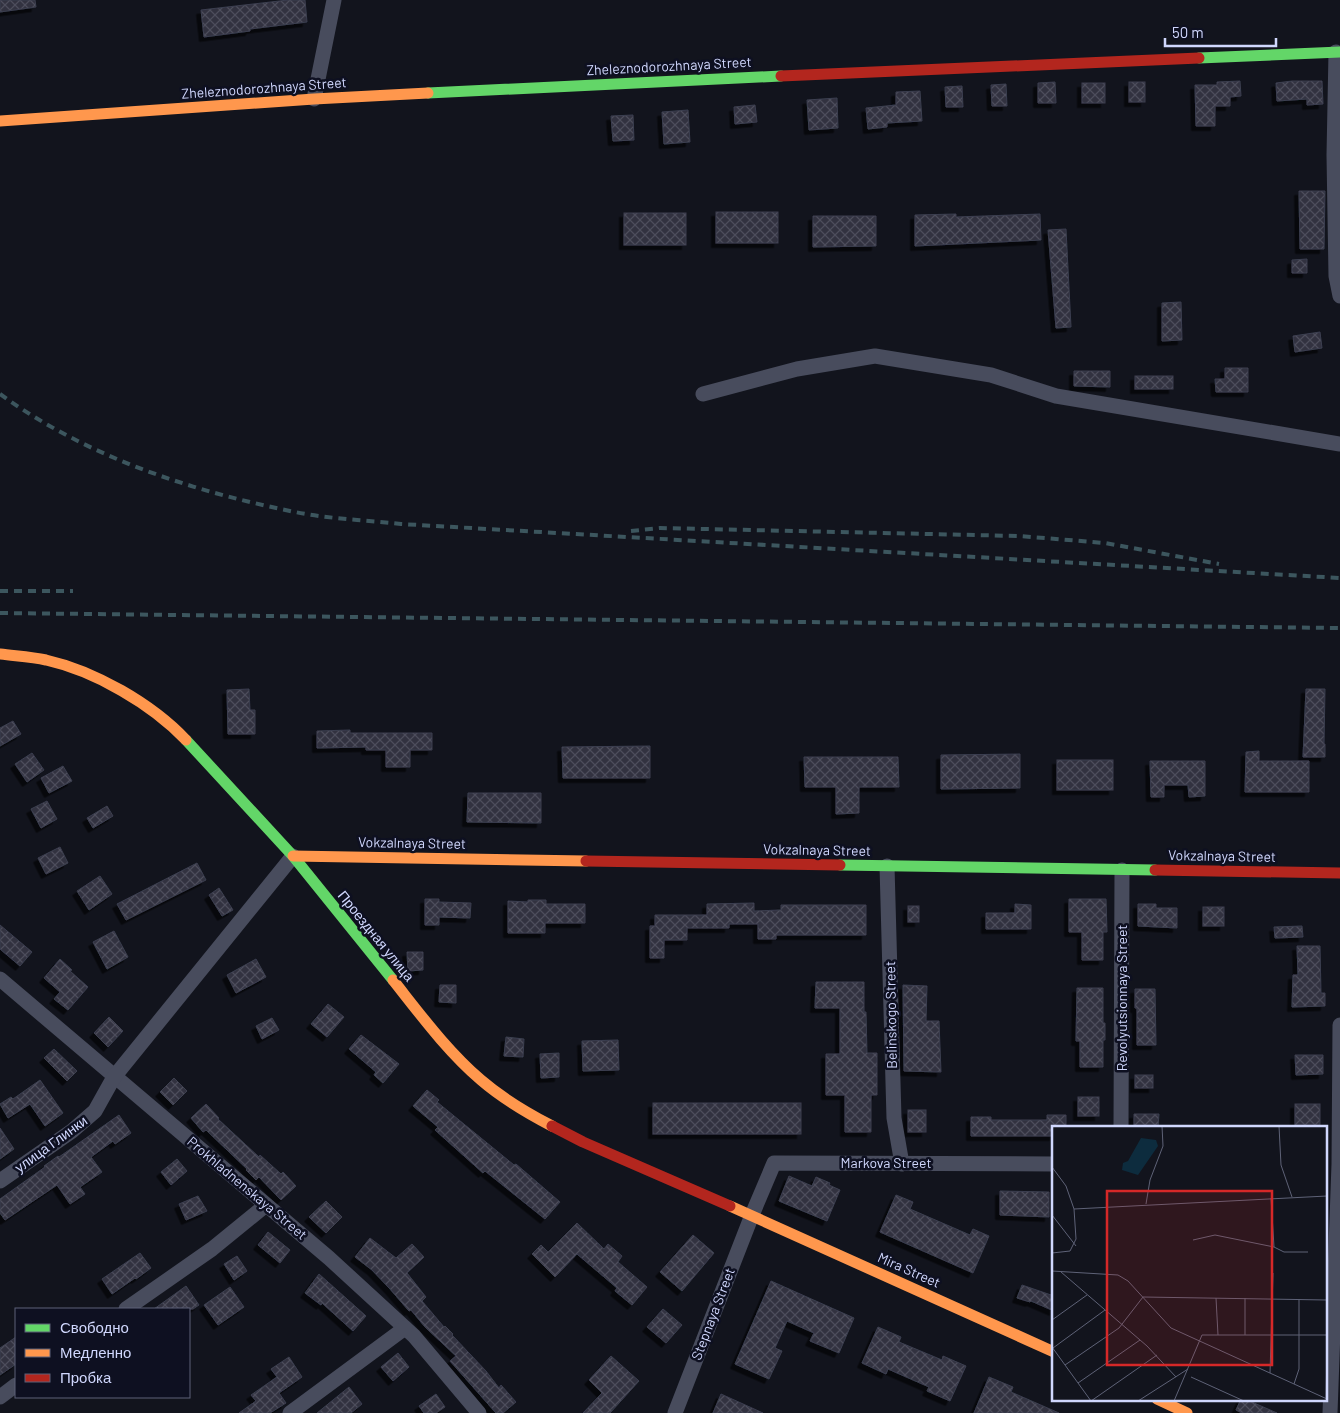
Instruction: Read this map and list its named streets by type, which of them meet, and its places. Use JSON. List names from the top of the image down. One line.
{"streets":{"street":["Zheleznodorozhnaya Street","Vokzalnaya Street","Проездная улица","Revolyutsionnaya Street","Belinskogo Street","улица Глинки","Markova Street","Prokhladnenskaya Street","Mira Street","Stepnaya Street"]},"crossings":[["Vokzalnaya Street","Проездная улица"],["Vokzalnaya Street","Revolyutsionnaya Street"],["Vokzalnaya Street","Belinskogo Street"],["Vokzalnaya Street","улица Глинки"],["Проездная улица","улица Глинки"],["Проездная улица","Markova Street"],["Проездная улица","Mira Street"],["Проездная улица","Stepnaya Street"],["Belinskogo Street","Markova Street"],["улица Глинки","Prokhladnenskaya Street"],["Markova Street","Mira Street"],["Markova Street","Stepnaya Street"],["Mira Street","Stepnaya Street"]],"legend":["Свободно","Медленно","Пробка"],"scale_bar":"50 m"}
